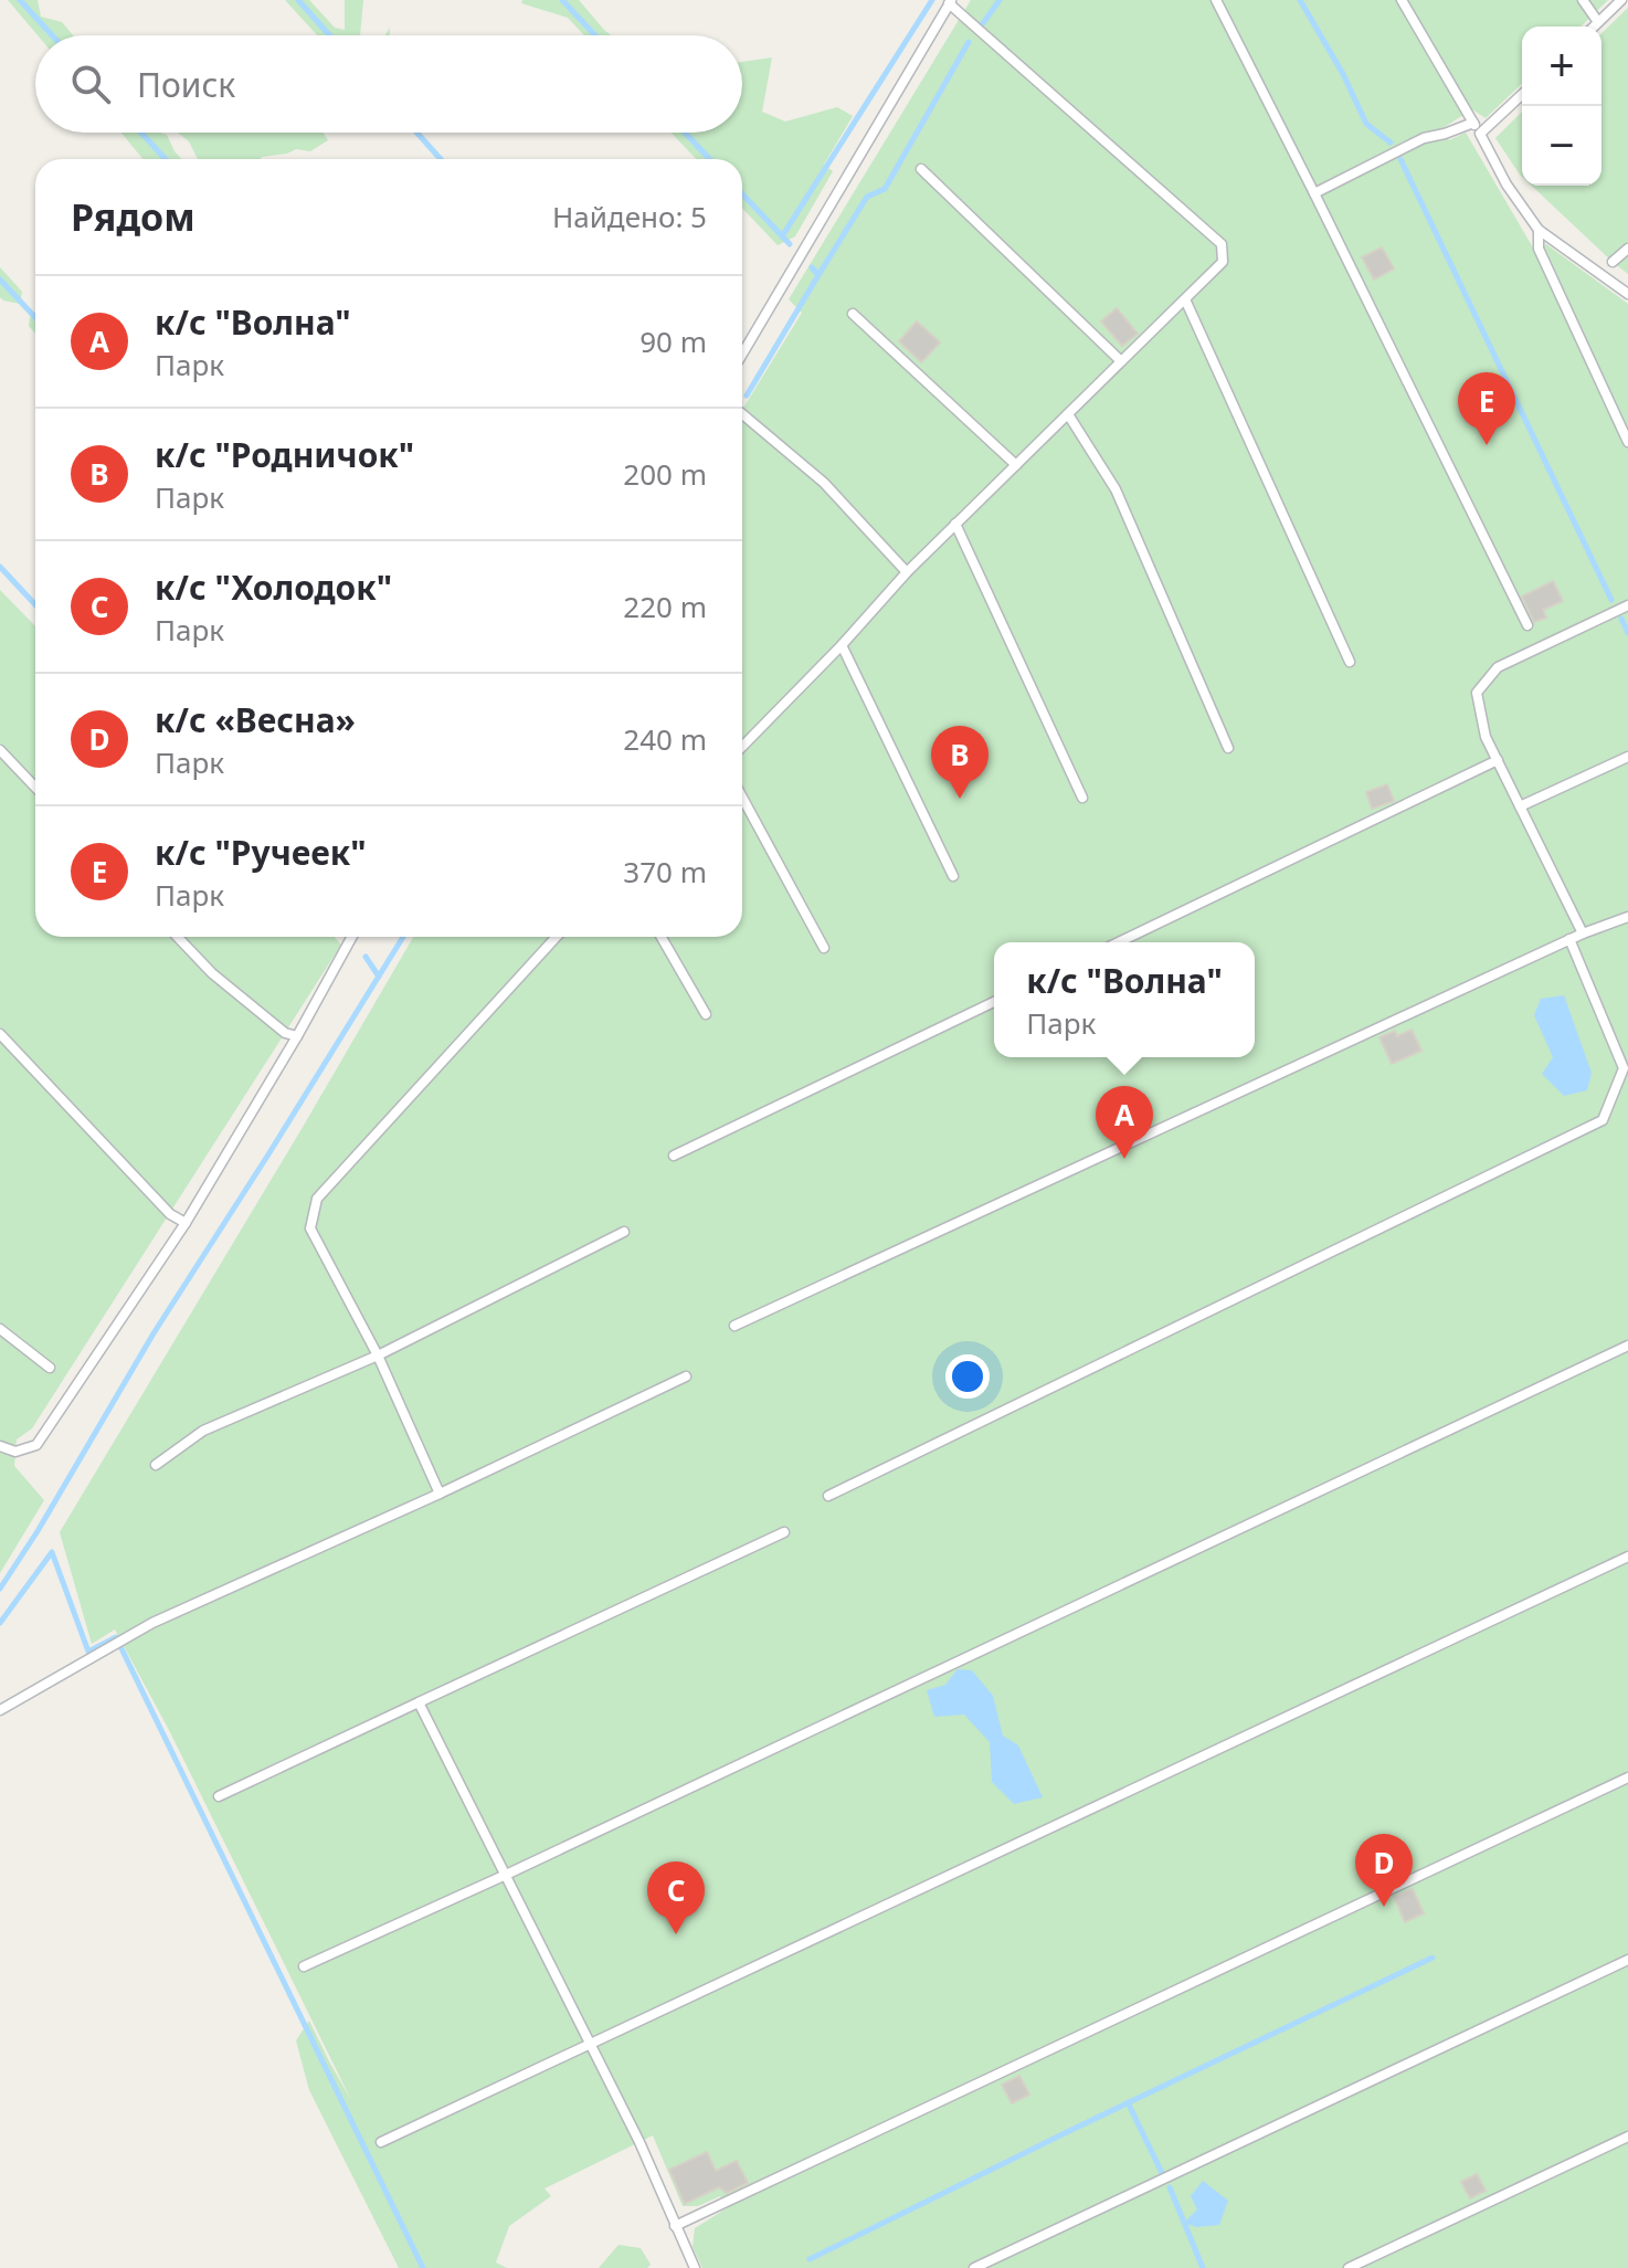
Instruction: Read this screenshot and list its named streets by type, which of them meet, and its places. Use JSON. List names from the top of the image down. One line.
{"page":{"map_buttons":["+","−"],"search":"Поиск","heading":["Рядом","Найдено: 5"],"list":[{"mark":"A","name":"к/с \"Волна\"","note":"Парк","value":"90 m"},{"mark":"B","name":"к/с \"Родничок\"","note":"Парк","value":"200 m"},{"mark":"C","name":"к/с \"Холодок\"","note":"Парк","value":"220 m"},{"mark":"D","name":"к/с «Весна»","note":"Парк","value":"240 m"},{"mark":"E","name":"к/с \"Ручеек\"","note":"Парк","value":"370 m"}],"pins":["E","B","A","D","C"],"popup":["к/с \"Волна\"","Парк"]}}
